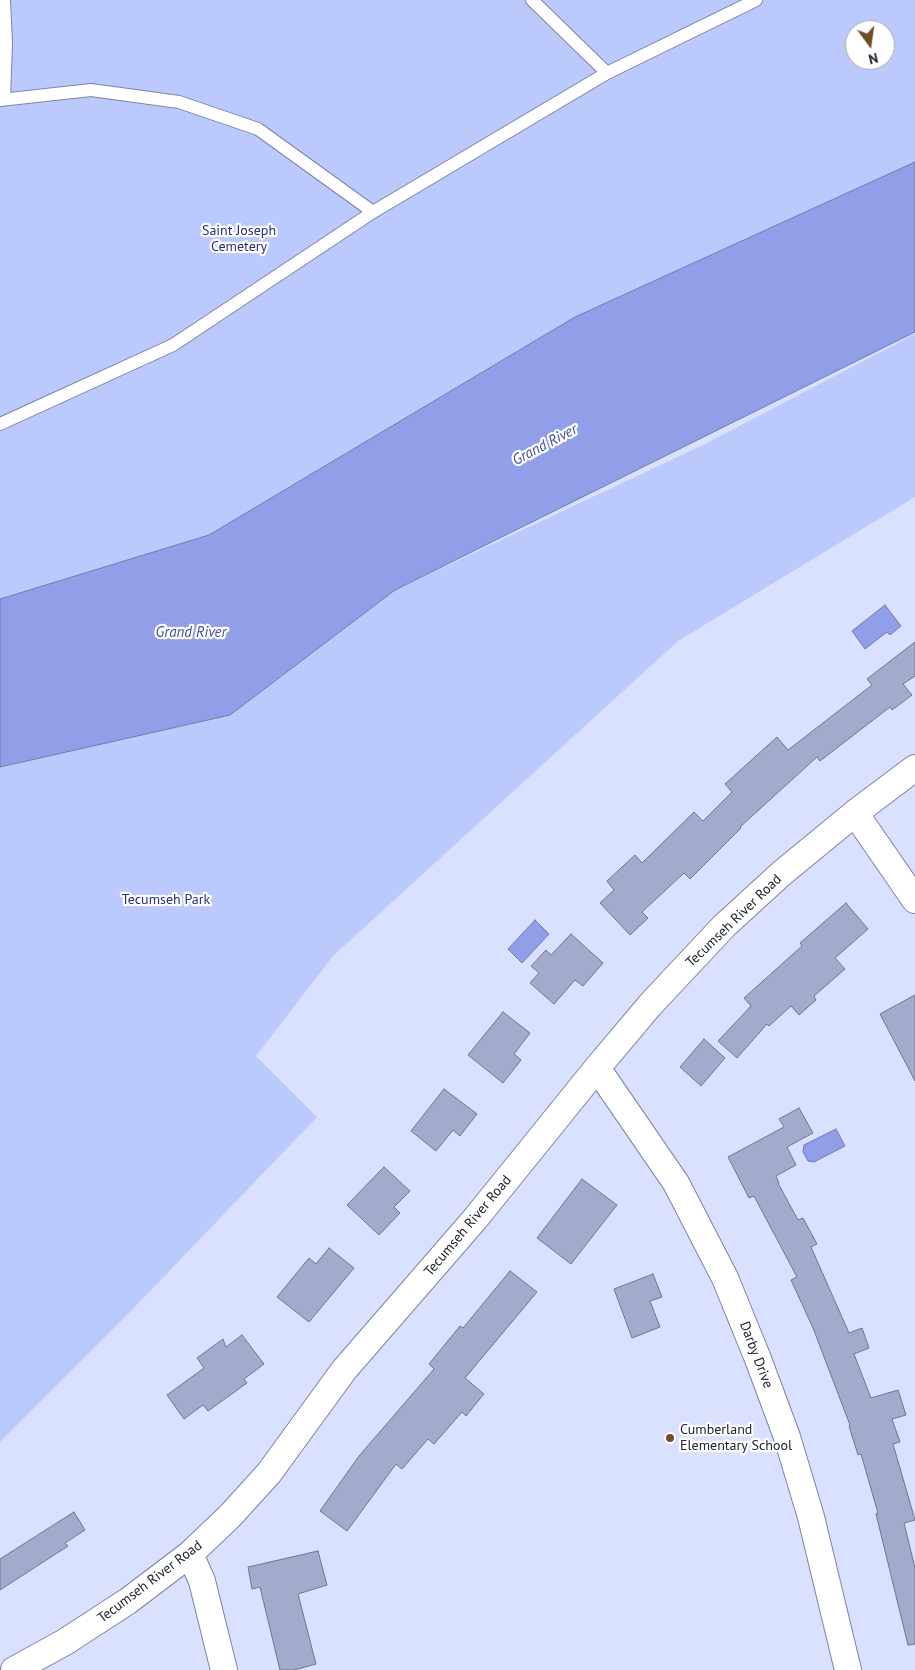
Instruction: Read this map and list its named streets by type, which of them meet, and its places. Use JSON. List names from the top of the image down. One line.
{"streets":{"street":["Tecumseh River Road","Darby Drive"]},"crossings":[["Tecumseh River Road","Darby Drive"]],"water":["Grand River"],"parks":["Saint Joseph Cemetery","Tecumseh Park"],"places":["Cumberland Elementary School"],"north":"bottom"}
